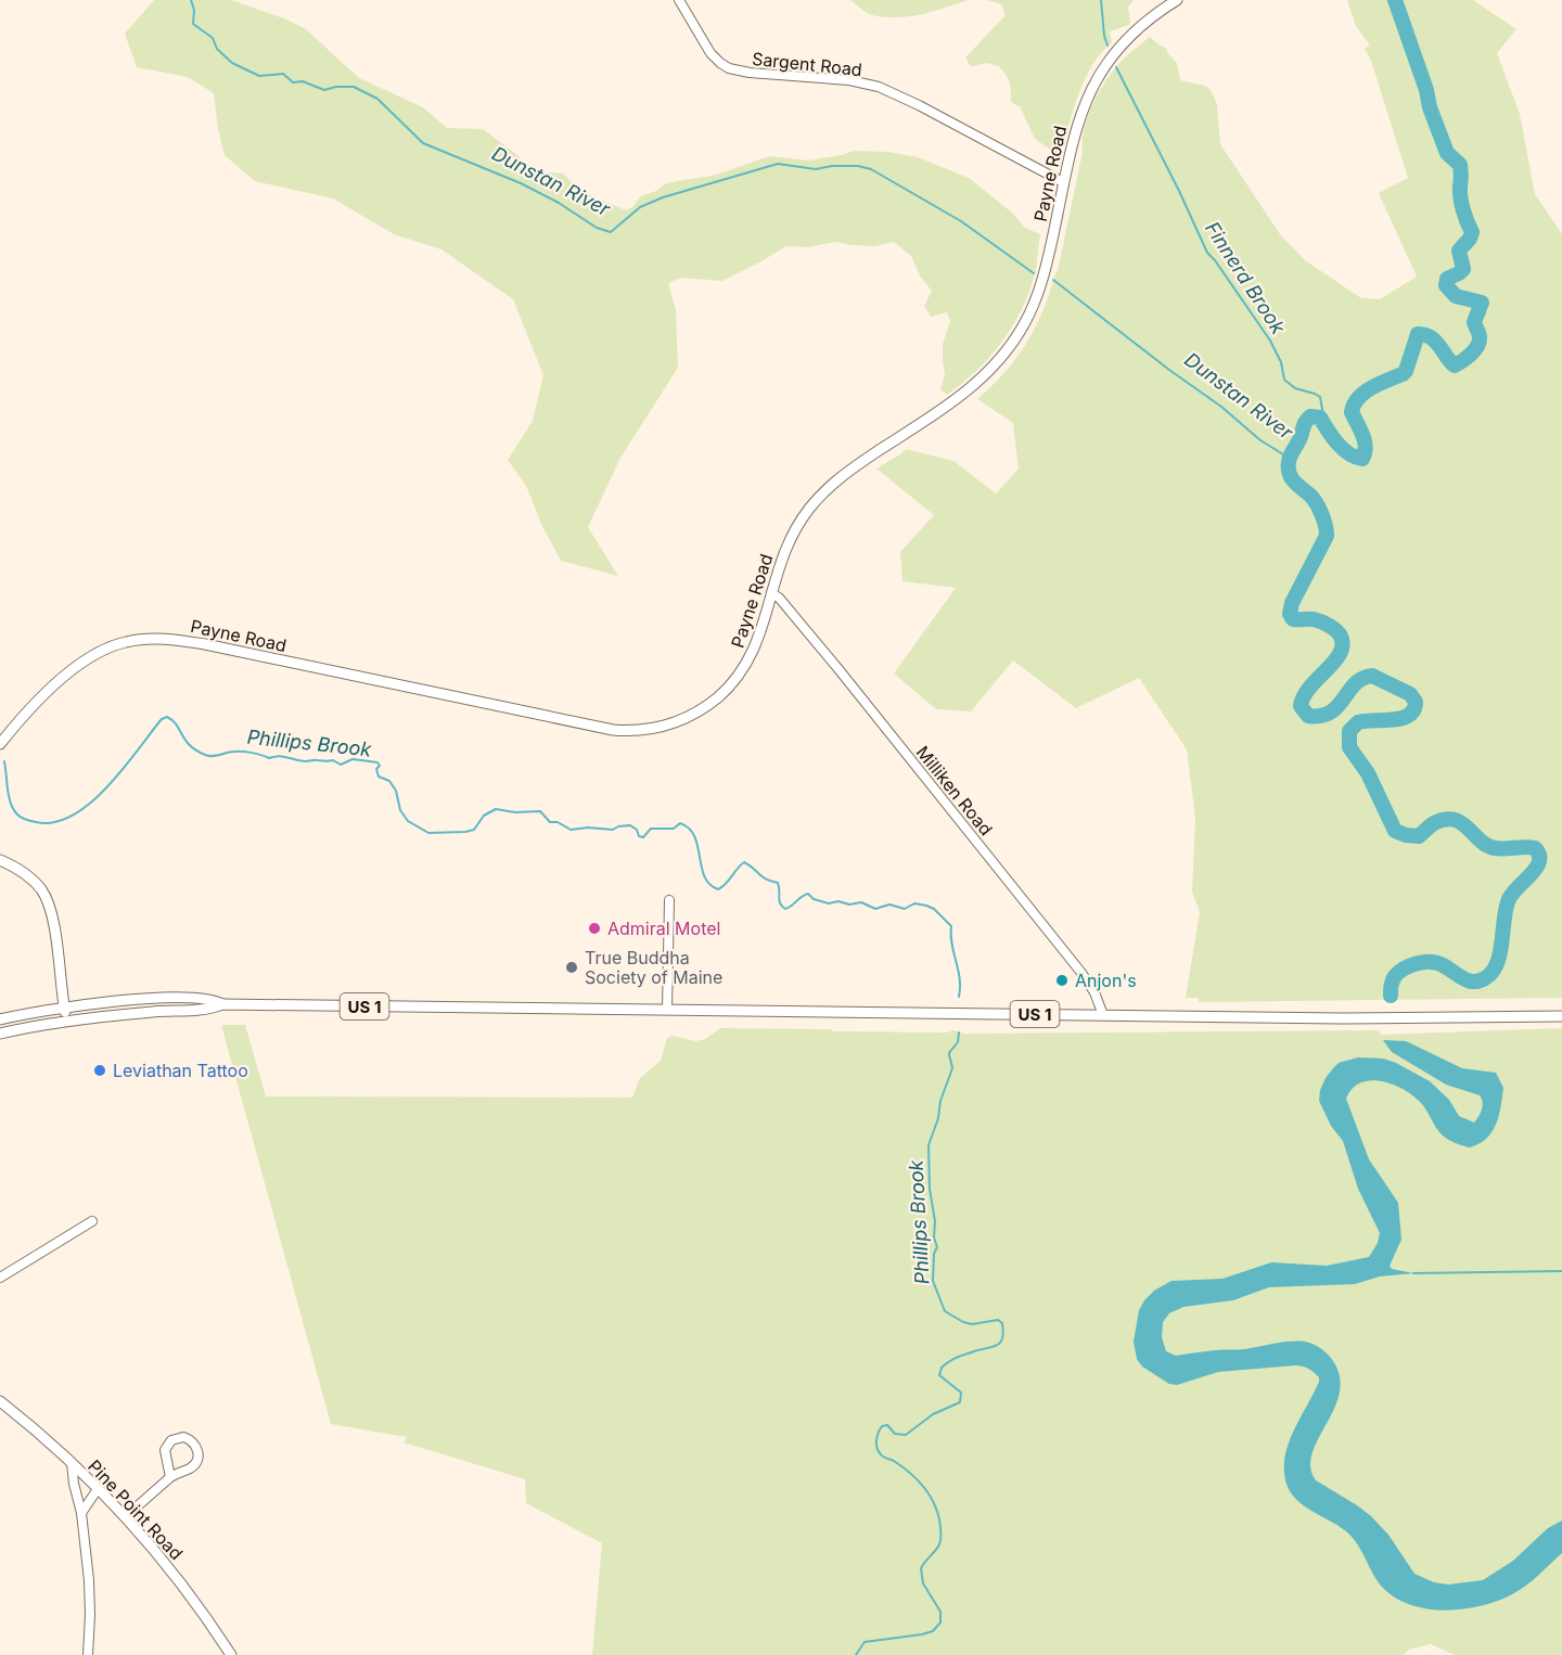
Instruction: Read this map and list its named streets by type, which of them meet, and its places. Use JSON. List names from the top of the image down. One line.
{"streets":{"main road":["Payne Road","US 1","Pine Point Road"],"street":["Sargent Road","Milliken Road"]},"crossings":[["Sargent Road","Payne Road"],["Payne Road","Milliken Road"],["Milliken Road","US 1"]],"water":["Dunstan River","Finnerd Brook","Phillips Brook"],"places":["Admiral Motel","True Buddha Society of Maine","Anjon's","Leviathan Tattoo"]}
